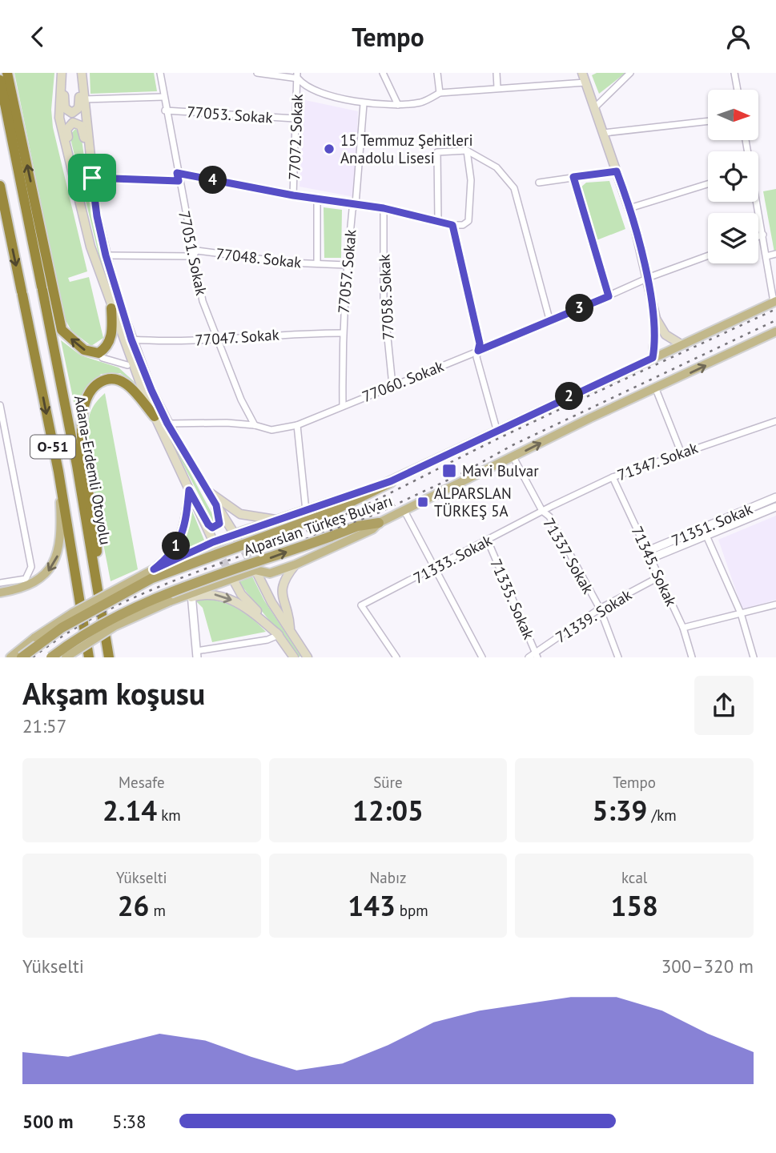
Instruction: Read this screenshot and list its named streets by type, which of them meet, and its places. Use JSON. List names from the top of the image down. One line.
{"streets":{"highway":["O-51","Adana-Erdemli Otoyolu","Alparslan Türkeş Bulvarı"],"street":["77053. Sokak","77072. Sokak","77051. Sokak","77048. Sokak","77057. Sokak","77058. Sokak","77047. Sokak","77060. Sokak","71347. Sokak","71351. Sokak","71337. Sokak","71333. Sokak","71345. Sokak","71335. Sokak","71339. Sokak"]},"crossings":[["77053. Sokak","77072. Sokak"],["77053. Sokak","77051. Sokak"],["77051. Sokak","77048. Sokak"],["77051. Sokak","77047. Sokak"],["77051. Sokak","77060. Sokak"],["77048. Sokak","77057. Sokak"],["77057. Sokak","77047. Sokak"],["77057. Sokak","77060. Sokak"],["77058. Sokak","77060. Sokak"],["71347. Sokak","71337. Sokak"],["71347. Sokak","71333. Sokak"],["71347. Sokak","71345. Sokak"],["71351. Sokak","71345. Sokak"],["Alparslan Türkeş Bulvarı","71337. Sokak"],["71337. Sokak","71333. Sokak"],["71337. Sokak","71339. Sokak"],["71333. Sokak","71335. Sokak"],["71345. Sokak","71339. Sokak"],["71335. Sokak","71339. Sokak"]],"places":{"other":["15 Temmuz Şehitleri Anadolu Lisesi"],"transit":["Mavi Bulvar","ALPARSLAN TÜRKEŞ 5A"]},"north":"right","page":{"header":"Tempo","pins":["4","3","2","1"],"heading":["Akşam koşusu","21:57"],"stats":[["Mesafe","2.14 km"],["Süre","12:05"],["Tempo","5:39 /km"],["Yükselti","26 m"],["Nabız","143 bpm"],["kcal","158"]],"chart":["Yükselti","300–320 m"],"list":[{"name":"500 m","note":"5:38"}]}}
